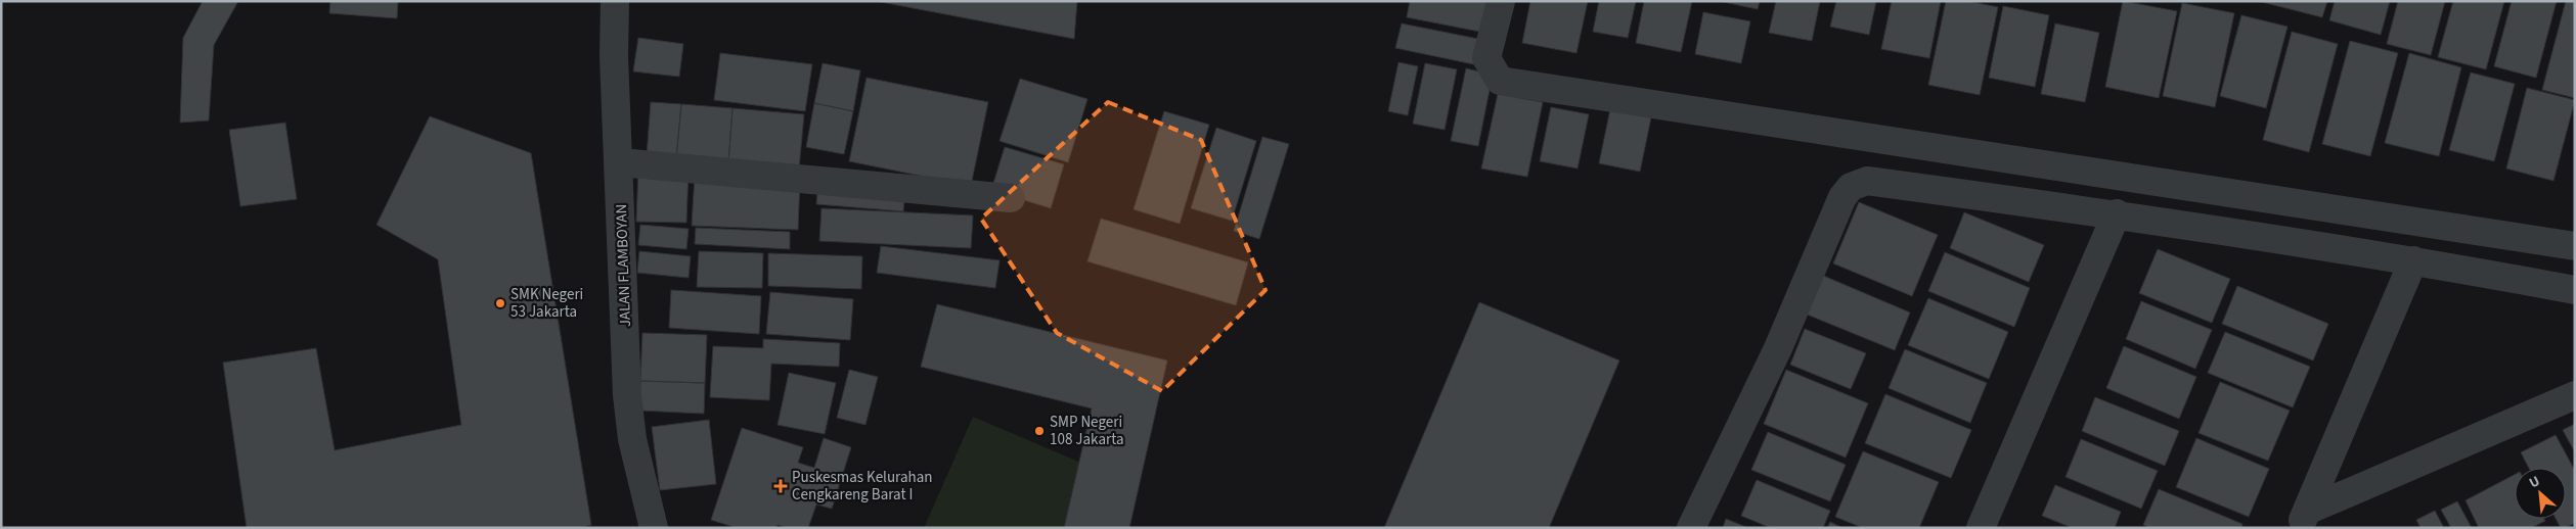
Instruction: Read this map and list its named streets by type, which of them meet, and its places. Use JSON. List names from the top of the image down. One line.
{"streets":{"street":["JALAN FLAMBOYAN"]},"places":{"other":["SMK Negeri 53 Jakarta","SMP Negeri 108 Jakarta"],"health":["Puskesmas Kelurahan Cengkareng Barat I"]},"north":"top left"}
